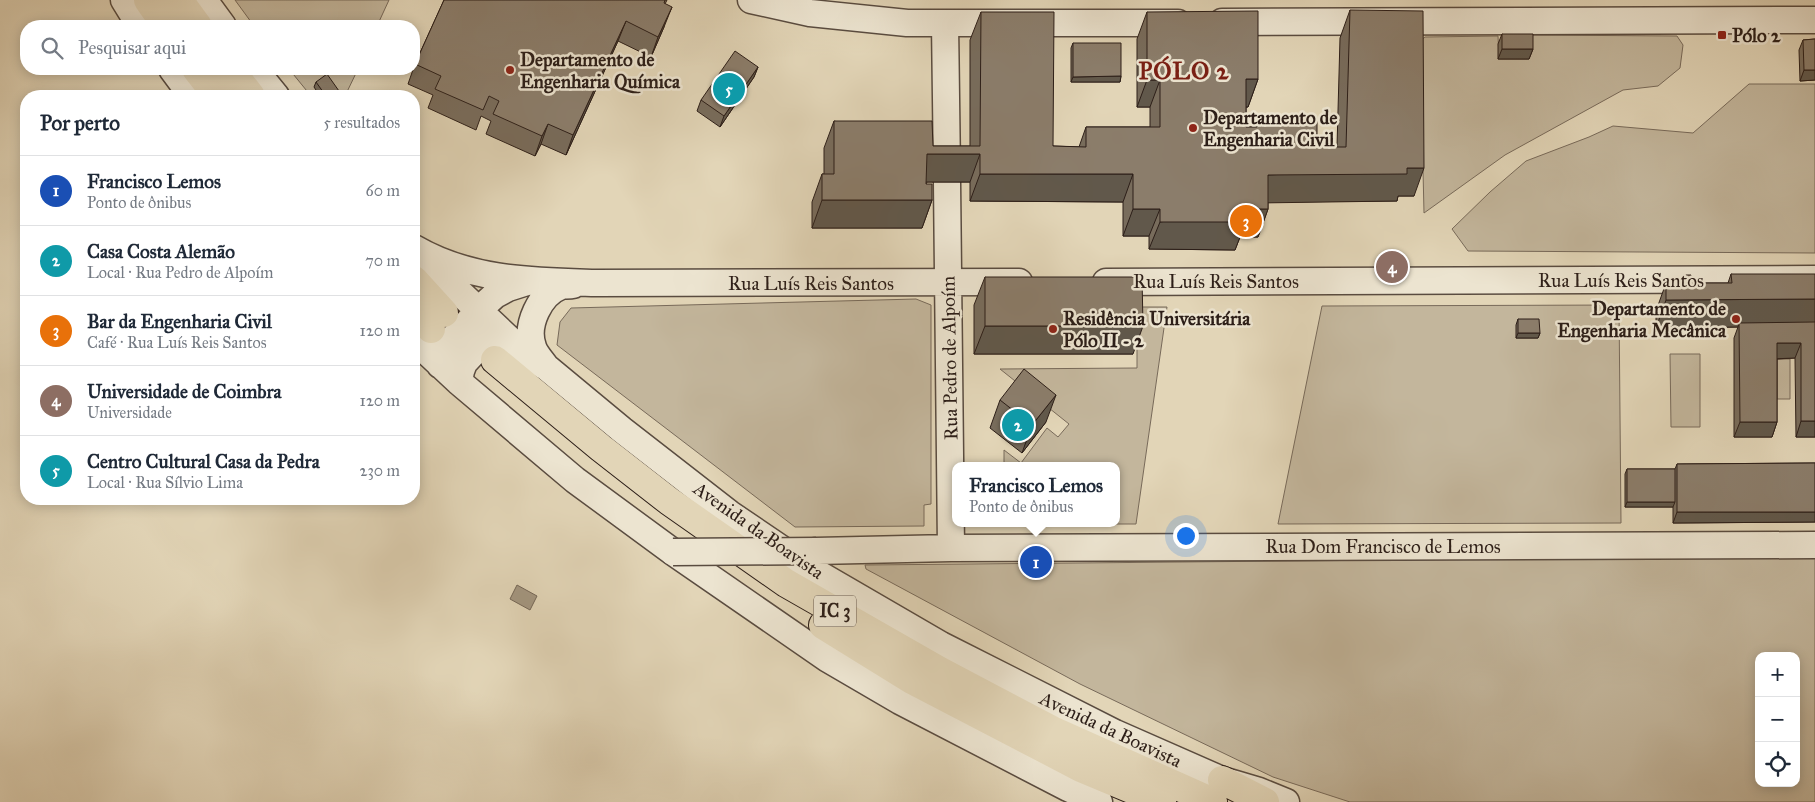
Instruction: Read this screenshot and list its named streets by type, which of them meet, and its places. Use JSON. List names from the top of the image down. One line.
{"streets":{"highway":["Avenida da Boavista","IC 3"],"street":["Rua Luís Reis Santos","Rua Pedro de Alpoím","Rua Dom Francisco de Lemos"]},"crossings":[["Rua Luís Reis Santos","Rua Pedro de Alpoím"],["Rua Pedro de Alpoím","Rua Dom Francisco de Lemos"]],"districts":["PÓLO 2"],"places":{"transit":["Pólo 2"],"other":["Departamento de Engenharia Química","Departamento de Engenharia Civil","Departamento de Engenharia Mecânica","Residência Universitária Pólo II - 2"]},"page":{"search":"Pesquisar aqui","pins":["5","3","4","2","1"],"heading":["Por perto","5 resultados"],"list":[{"mark":"1","name":"Francisco Lemos","note":"Ponto de ônibus","value":"60 m"},{"mark":"2","name":"Casa Costa Alemão","note":"Local · Rua Pedro de Alpoím","value":"70 m"},{"mark":"3","name":"Bar da Engenharia Civil","note":"Café · Rua Luís Reis Santos","value":"120 m"},{"mark":"4","name":"Universidade de Coimbra","note":"Universidade","value":"120 m"},{"mark":"5","name":"Centro Cultural Casa da Pedra","note":"Local · Rua Sílvio Lima","value":"230 m"}],"popup":["Francisco Lemos","Ponto de ônibus"],"map_buttons":["+","−"]}}
